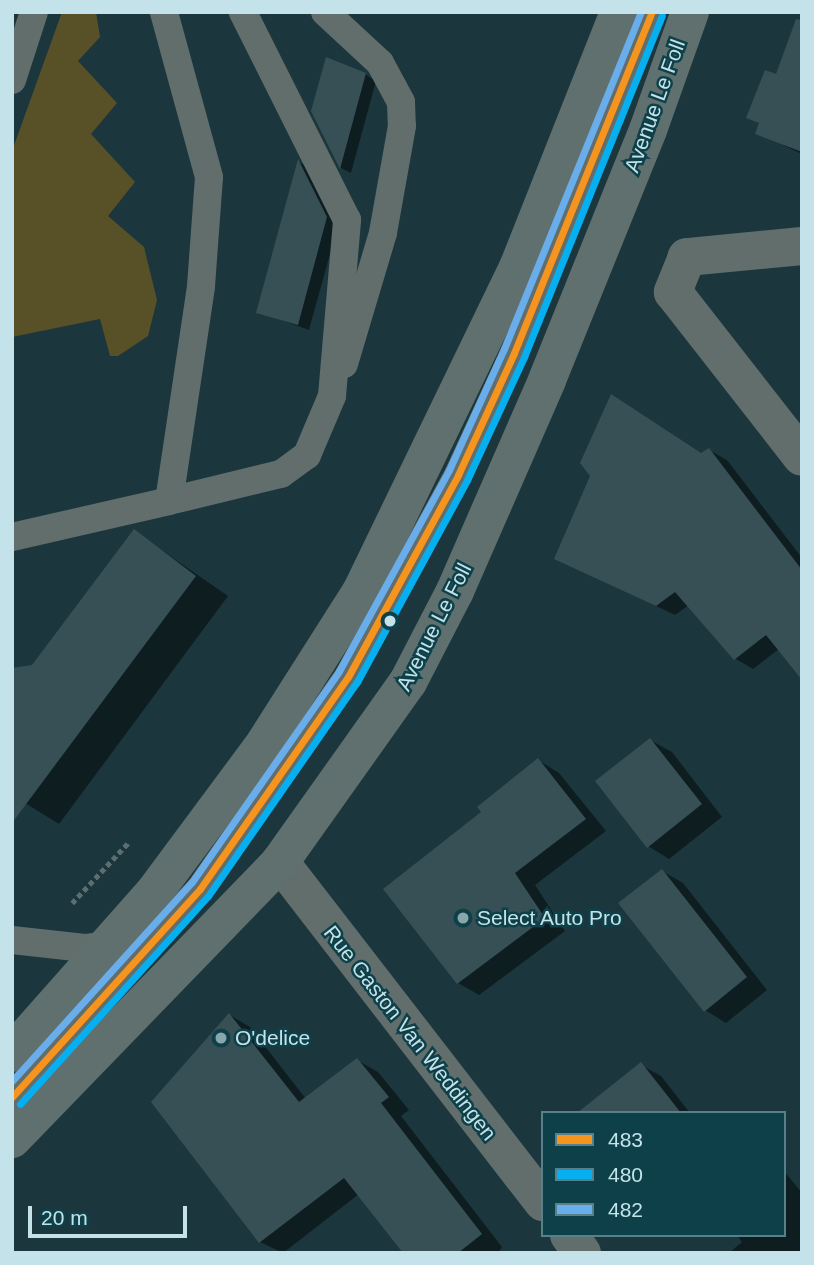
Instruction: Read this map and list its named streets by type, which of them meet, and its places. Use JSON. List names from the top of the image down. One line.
{"streets":{"main road":["Avenue Le Foll"],"street":["Rue Gaston Van Weddingen"]},"crossings":[["Avenue Le Foll","Rue Gaston Van Weddingen"]],"places":["Select Auto Pro","O'delice"],"lines":["transit line 483","transit line 482","transit line 480"],"legend":["483","480","482"],"scale_bar":"20 m"}
